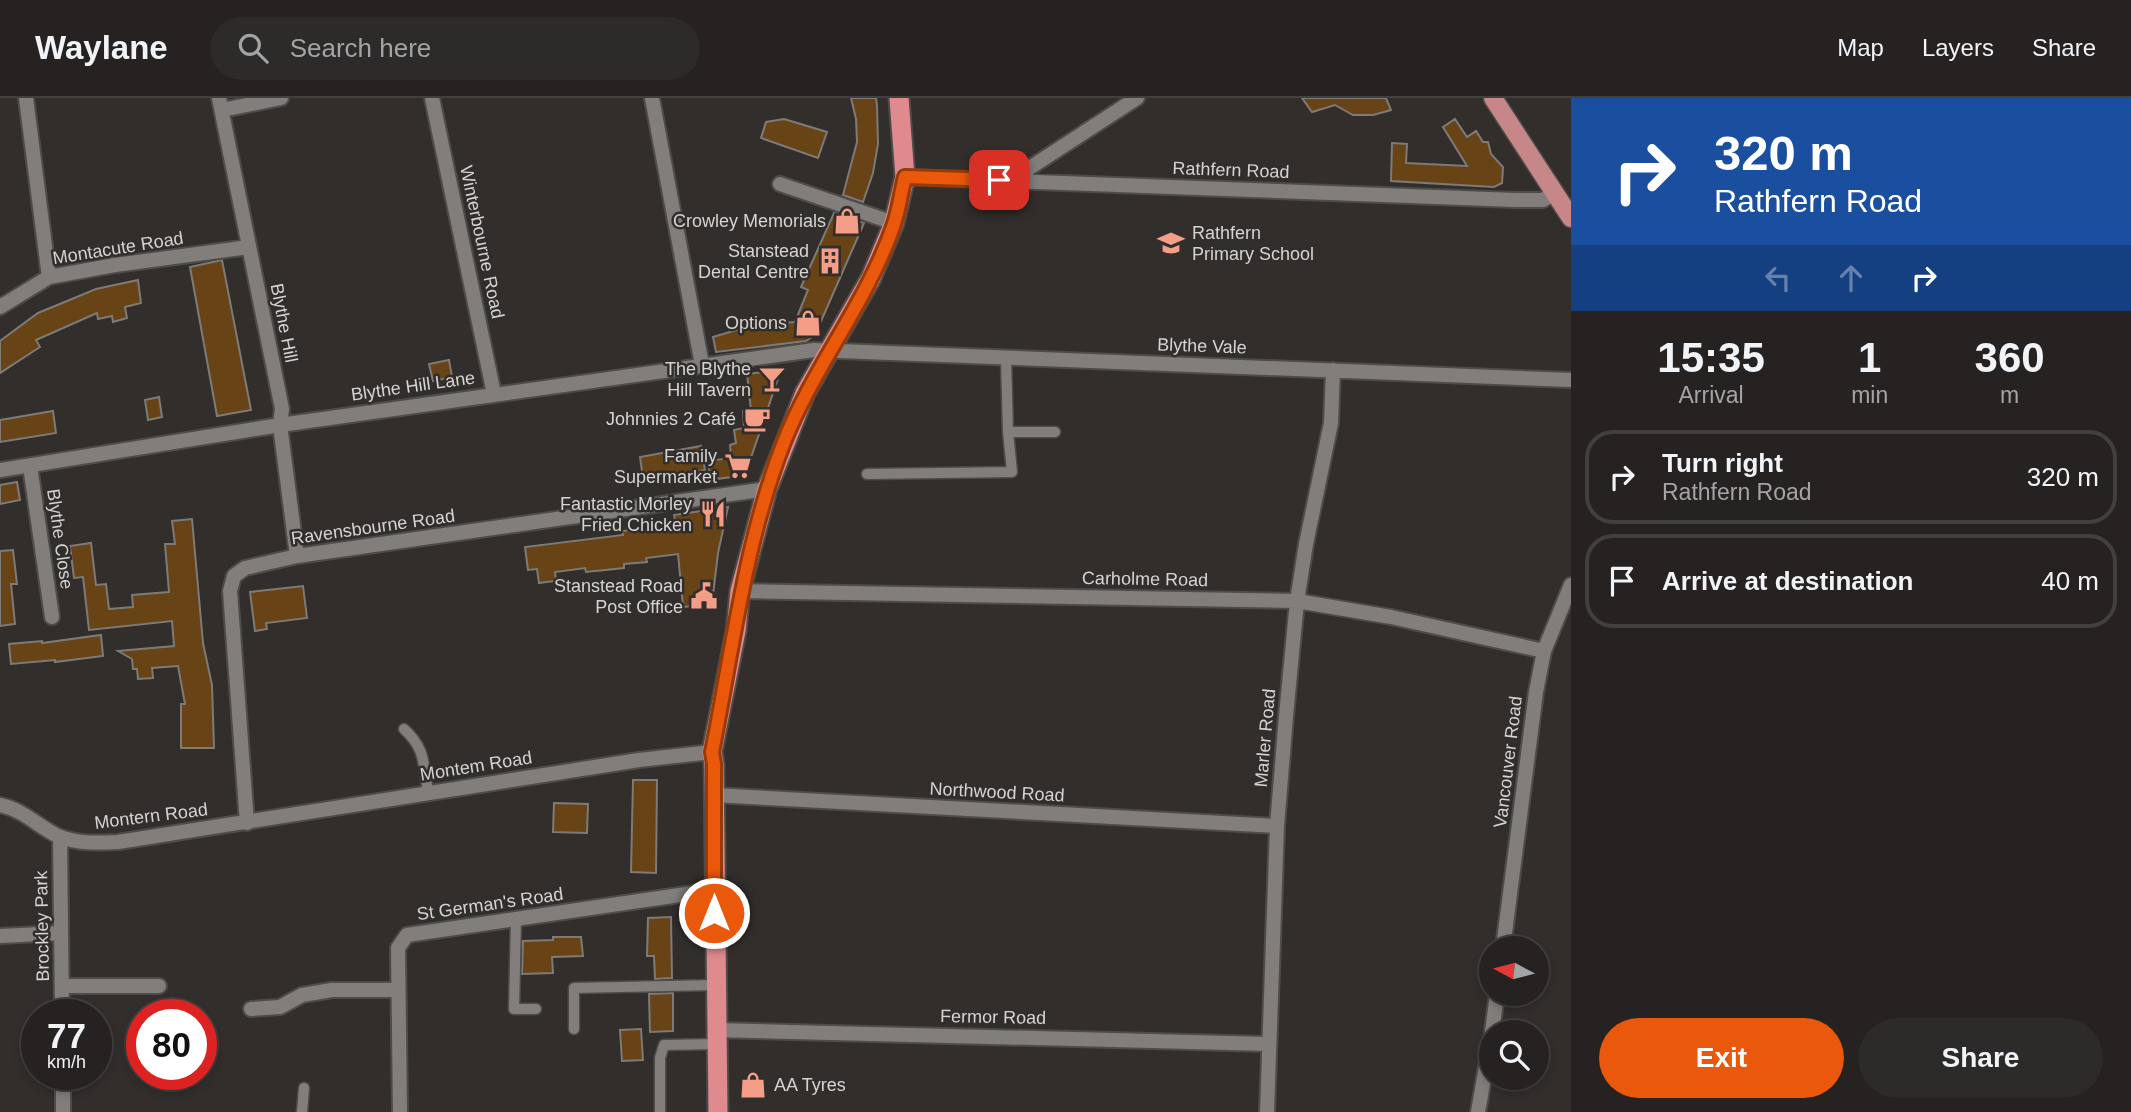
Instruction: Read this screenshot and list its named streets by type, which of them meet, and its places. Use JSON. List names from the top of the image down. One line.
{"streets":{"street":["Rathfern Road","Winterbourne Road","Montacute Road","Blythe Hill","Blythe Vale","Blythe Hill Lane","Ravensbourne Road","Blythe Close","Carholme Road","Marler Road","Vancouver Road","Montem Road","Northwood Road","Montern Road","St German's Road","Brockley Park","Fermor Road"]},"crossings":[["Winterbourne Road","Blythe Hill Lane"],["Montacute Road","Blythe Hill"],["Blythe Hill","Blythe Hill Lane"],["Blythe Hill","Ravensbourne Road"],["Blythe Vale","Blythe Hill Lane"],["Blythe Vale","Marler Road"],["Blythe Hill Lane","Blythe Close"],["Ravensbourne Road","Montem Road"],["Ravensbourne Road","Montern Road"],["Carholme Road","Marler Road"],["Carholme Road","Vancouver Road"],["Marler Road","Northwood Road"],["Marler Road","Fermor Road"],["Montem Road","Montern Road"],["Montern Road","Brockley Park"]],"places":{"shop":["Crowley Memorials","Options","AA Tyres"],"school or university":["Rathfern Primary School"],"building":["Stanstead Dental Centre"],"bar":["The Blythe Hill Tavern"],"cafe":["Johnnies 2 Café"],"supermarket":["Family Supermarket"],"restaurant":["Fantastic Morley Fried Chicken"],"public building":["Stanstead Road Post Office"]},"north":"left","page":{"header":"Waylane","search":"Search here","nav":["Map","Layers","Share"],"turn":["320 m","Rathfern Road"],"eta":["15:35","Arrival","1","min","360","m"],"list":[{"name":"Turn right","note":"Rathfern Road","value":"320 m"},{"name":"Arrive at destination","value":"40 m"}],"speed":"77 km/h","limit":"80","buttons":["Exit","Share"]}}
